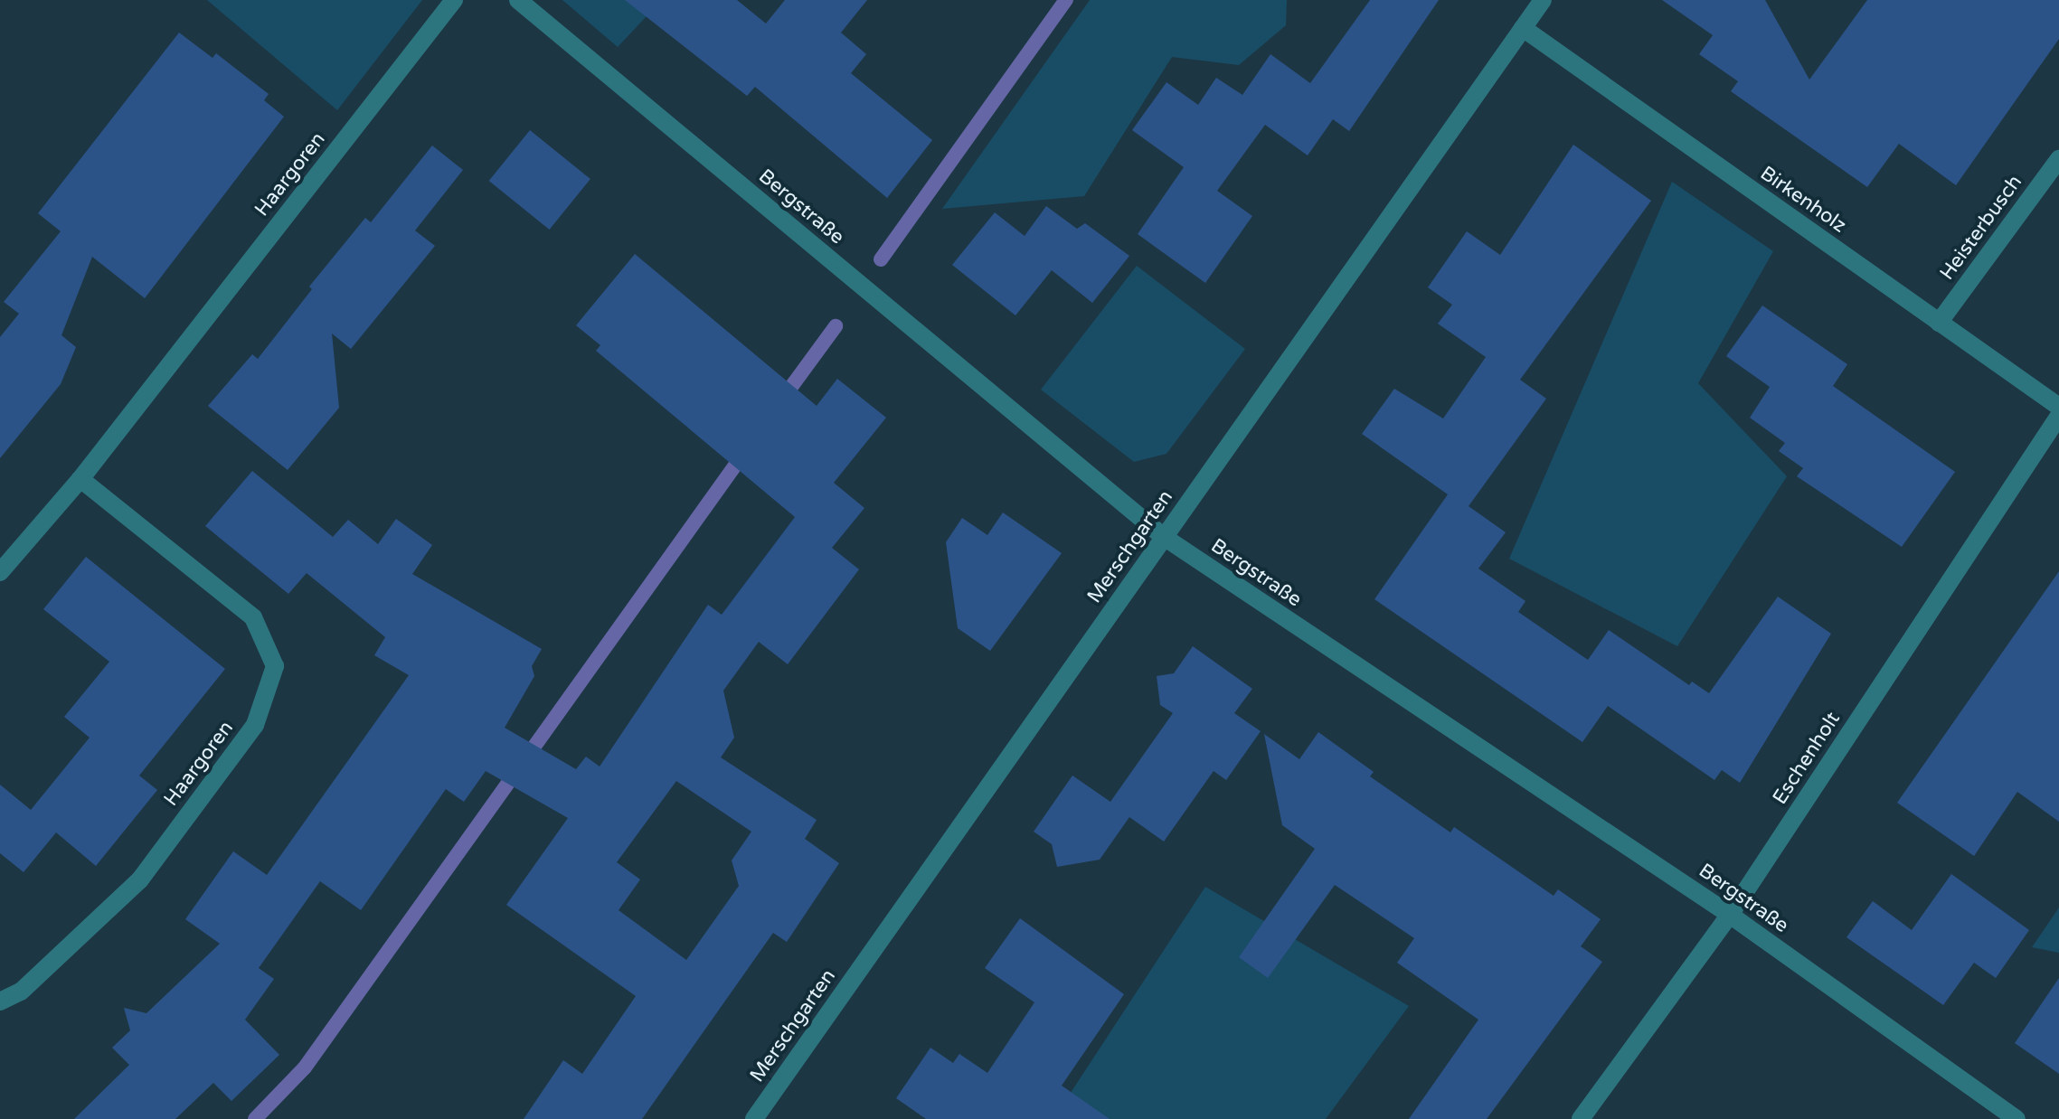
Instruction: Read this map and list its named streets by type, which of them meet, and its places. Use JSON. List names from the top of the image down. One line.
{"streets":{"street":["Haargoren","Birkenholz","Bergstraße","Heisterbusch","Merschgarten","Eschenholt"]},"crossings":[["Birkenholz","Heisterbusch"],["Birkenholz","Merschgarten"],["Bergstraße","Merschgarten"],["Bergstraße","Eschenholt"]]}
